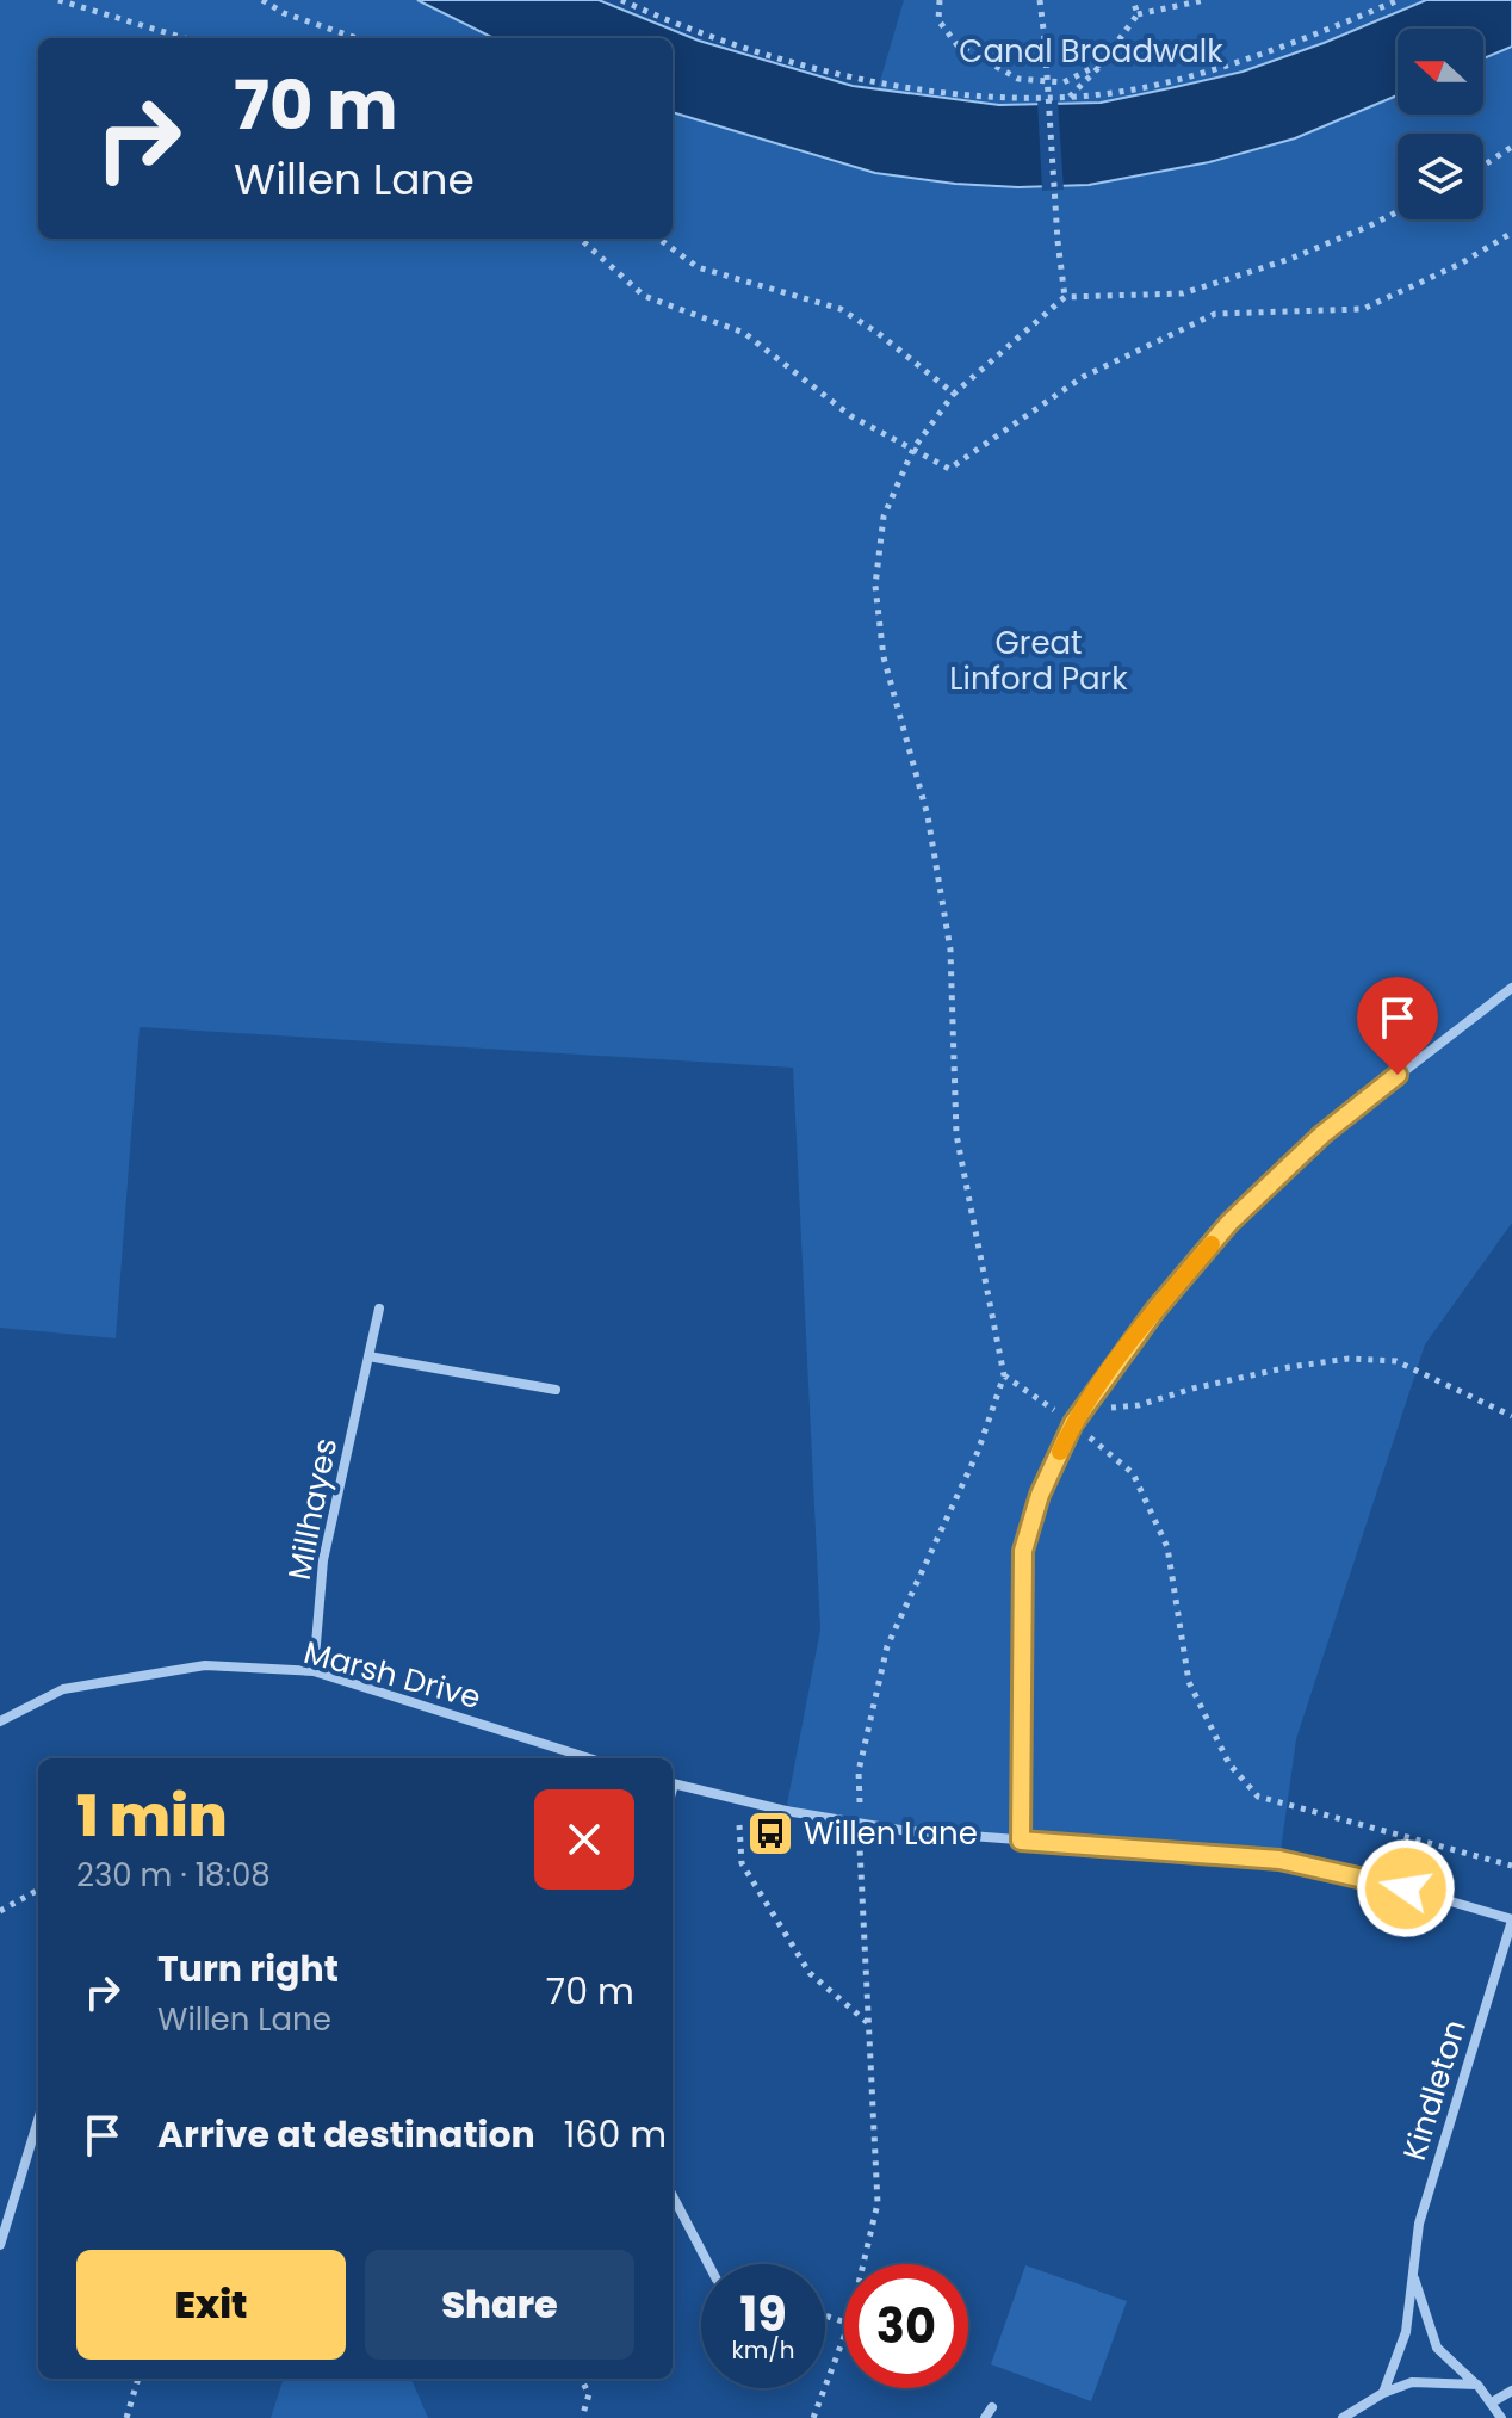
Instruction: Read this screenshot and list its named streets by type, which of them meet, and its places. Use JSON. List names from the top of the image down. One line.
{"streets":{"street":["Millhayes","Marsh Drive","Kindleton"]},"crossings":[["Millhayes","Marsh Drive"]],"parks":["Canal Broadwalk","Great Linford Park"],"places":{"bus stop":["Willen Lane"]},"north":"left","page":{"turn":["70 m","Willen Lane"],"heading":["1 min","230 m · 18:08"],"list":[{"name":"Turn right","note":"Willen Lane","value":"70 m"},{"name":"Arrive at destination","value":"160 m"}],"buttons":["Exit","Share"],"speed":"19 km/h","limit":"30"}}
